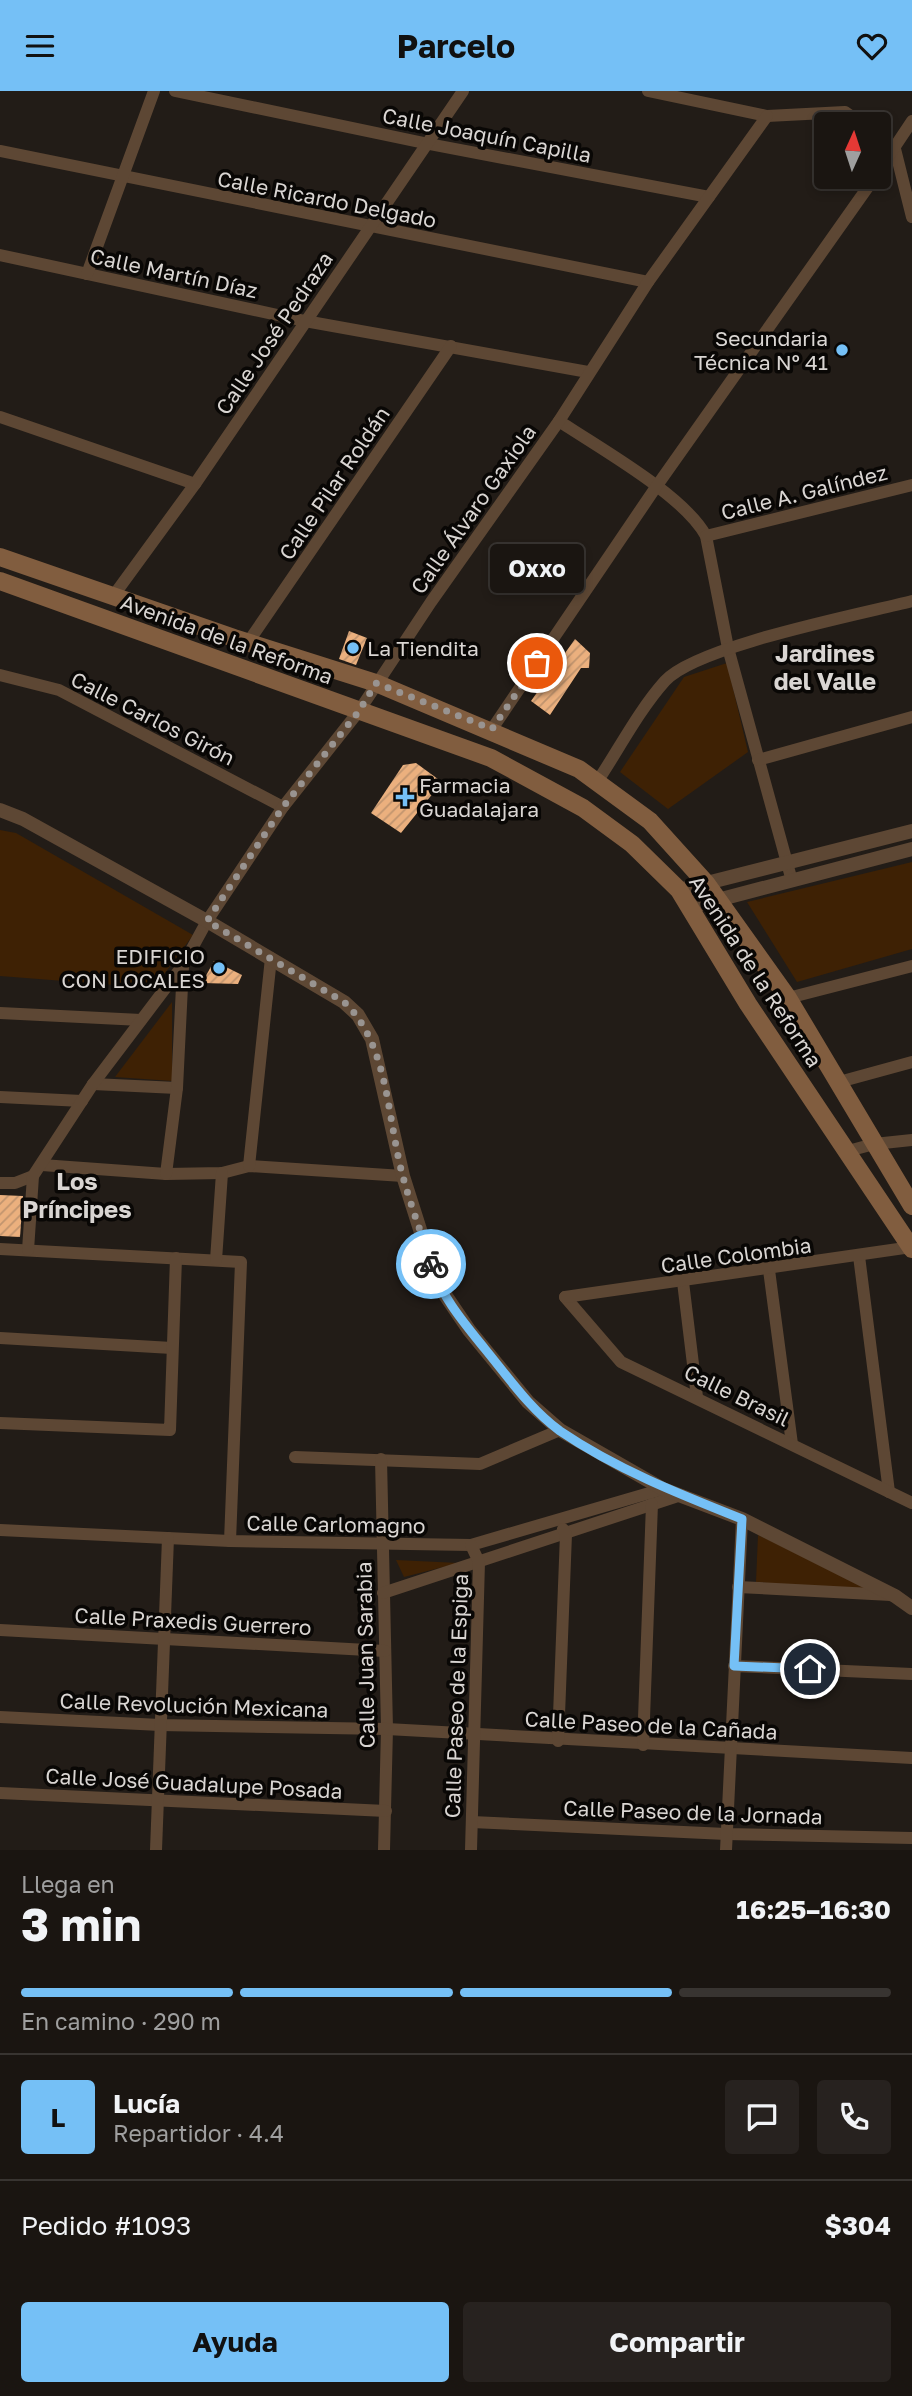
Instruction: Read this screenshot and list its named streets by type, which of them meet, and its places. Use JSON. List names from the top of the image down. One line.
{"streets":{"main road":["Avenida de la Reforma"],"street":["Calle Joaquín Capilla","Calle Ricardo Delgado","Calle Martín Díaz","Calle José Pedraza","Calle Pilar Roldán","Calle A. Galíndez","Calle Álvaro Gaxiola","Calle Carlos Girón","Calle Colombia","Calle Brasil","Calle Carlomagno","Calle Praxedis Guerrero","Calle Juan Sarabia","Calle Paseo de la Espiga","Calle Revolución Mexicana","Calle Paseo de la Cañada","Calle José Guadalupe Posada","Calle Paseo de la Jornada"]},"crossings":[["Calle Joaquín Capilla","Calle José Pedraza"],["Calle Joaquín Capilla","Calle Álvaro Gaxiola"],["Calle Ricardo Delgado","Calle José Pedraza"],["Calle Ricardo Delgado","Calle Álvaro Gaxiola"],["Calle Martín Díaz","Calle José Pedraza"],["Calle Martín Díaz","Calle Pilar Roldán"],["Calle Martín Díaz","Calle Álvaro Gaxiola"],["Calle José Pedraza","Avenida de la Reforma"],["Calle Pilar Roldán","Avenida de la Reforma"],["Calle Álvaro Gaxiola","Avenida de la Reforma"],["Calle Álvaro Gaxiola","Calle Carlos Girón"],["Avenida de la Reforma","Calle Colombia"],["Calle Colombia","Calle Brasil"],["Calle Carlomagno","Calle Juan Sarabia"],["Calle Carlomagno","Calle Paseo de la Espiga"],["Calle Praxedis Guerrero","Calle Juan Sarabia"],["Calle Juan Sarabia","Calle Revolución Mexicana"],["Calle Juan Sarabia","Calle Paseo de la Cañada"],["Calle Juan Sarabia","Calle José Guadalupe Posada"],["Calle Paseo de la Espiga","Calle Paseo de la Cañada"],["Calle Paseo de la Espiga","Calle Paseo de la Jornada"],["Calle Revolución Mexicana","Calle Paseo de la Cañada"]],"districts":["Jardines del Valle","Los Príncipes"],"places":{"other":["Secundaria Técnica Nº 41","La Tiendita","Oxxo","EDIFICIO CON LOCALES"],"health":["Farmacia Guadalajara"]},"north":"top","page":{"header":"Parcelo","bubble":"Oxxo","heading":["3 min","Llega en","16:25–16:30"],"panel":["Lucía","Repartidor · 4.4","Pedido #1093","$304"],"bar":"En camino · 290 m","round":"L","buttons":["Ayuda","Compartir"]}}
